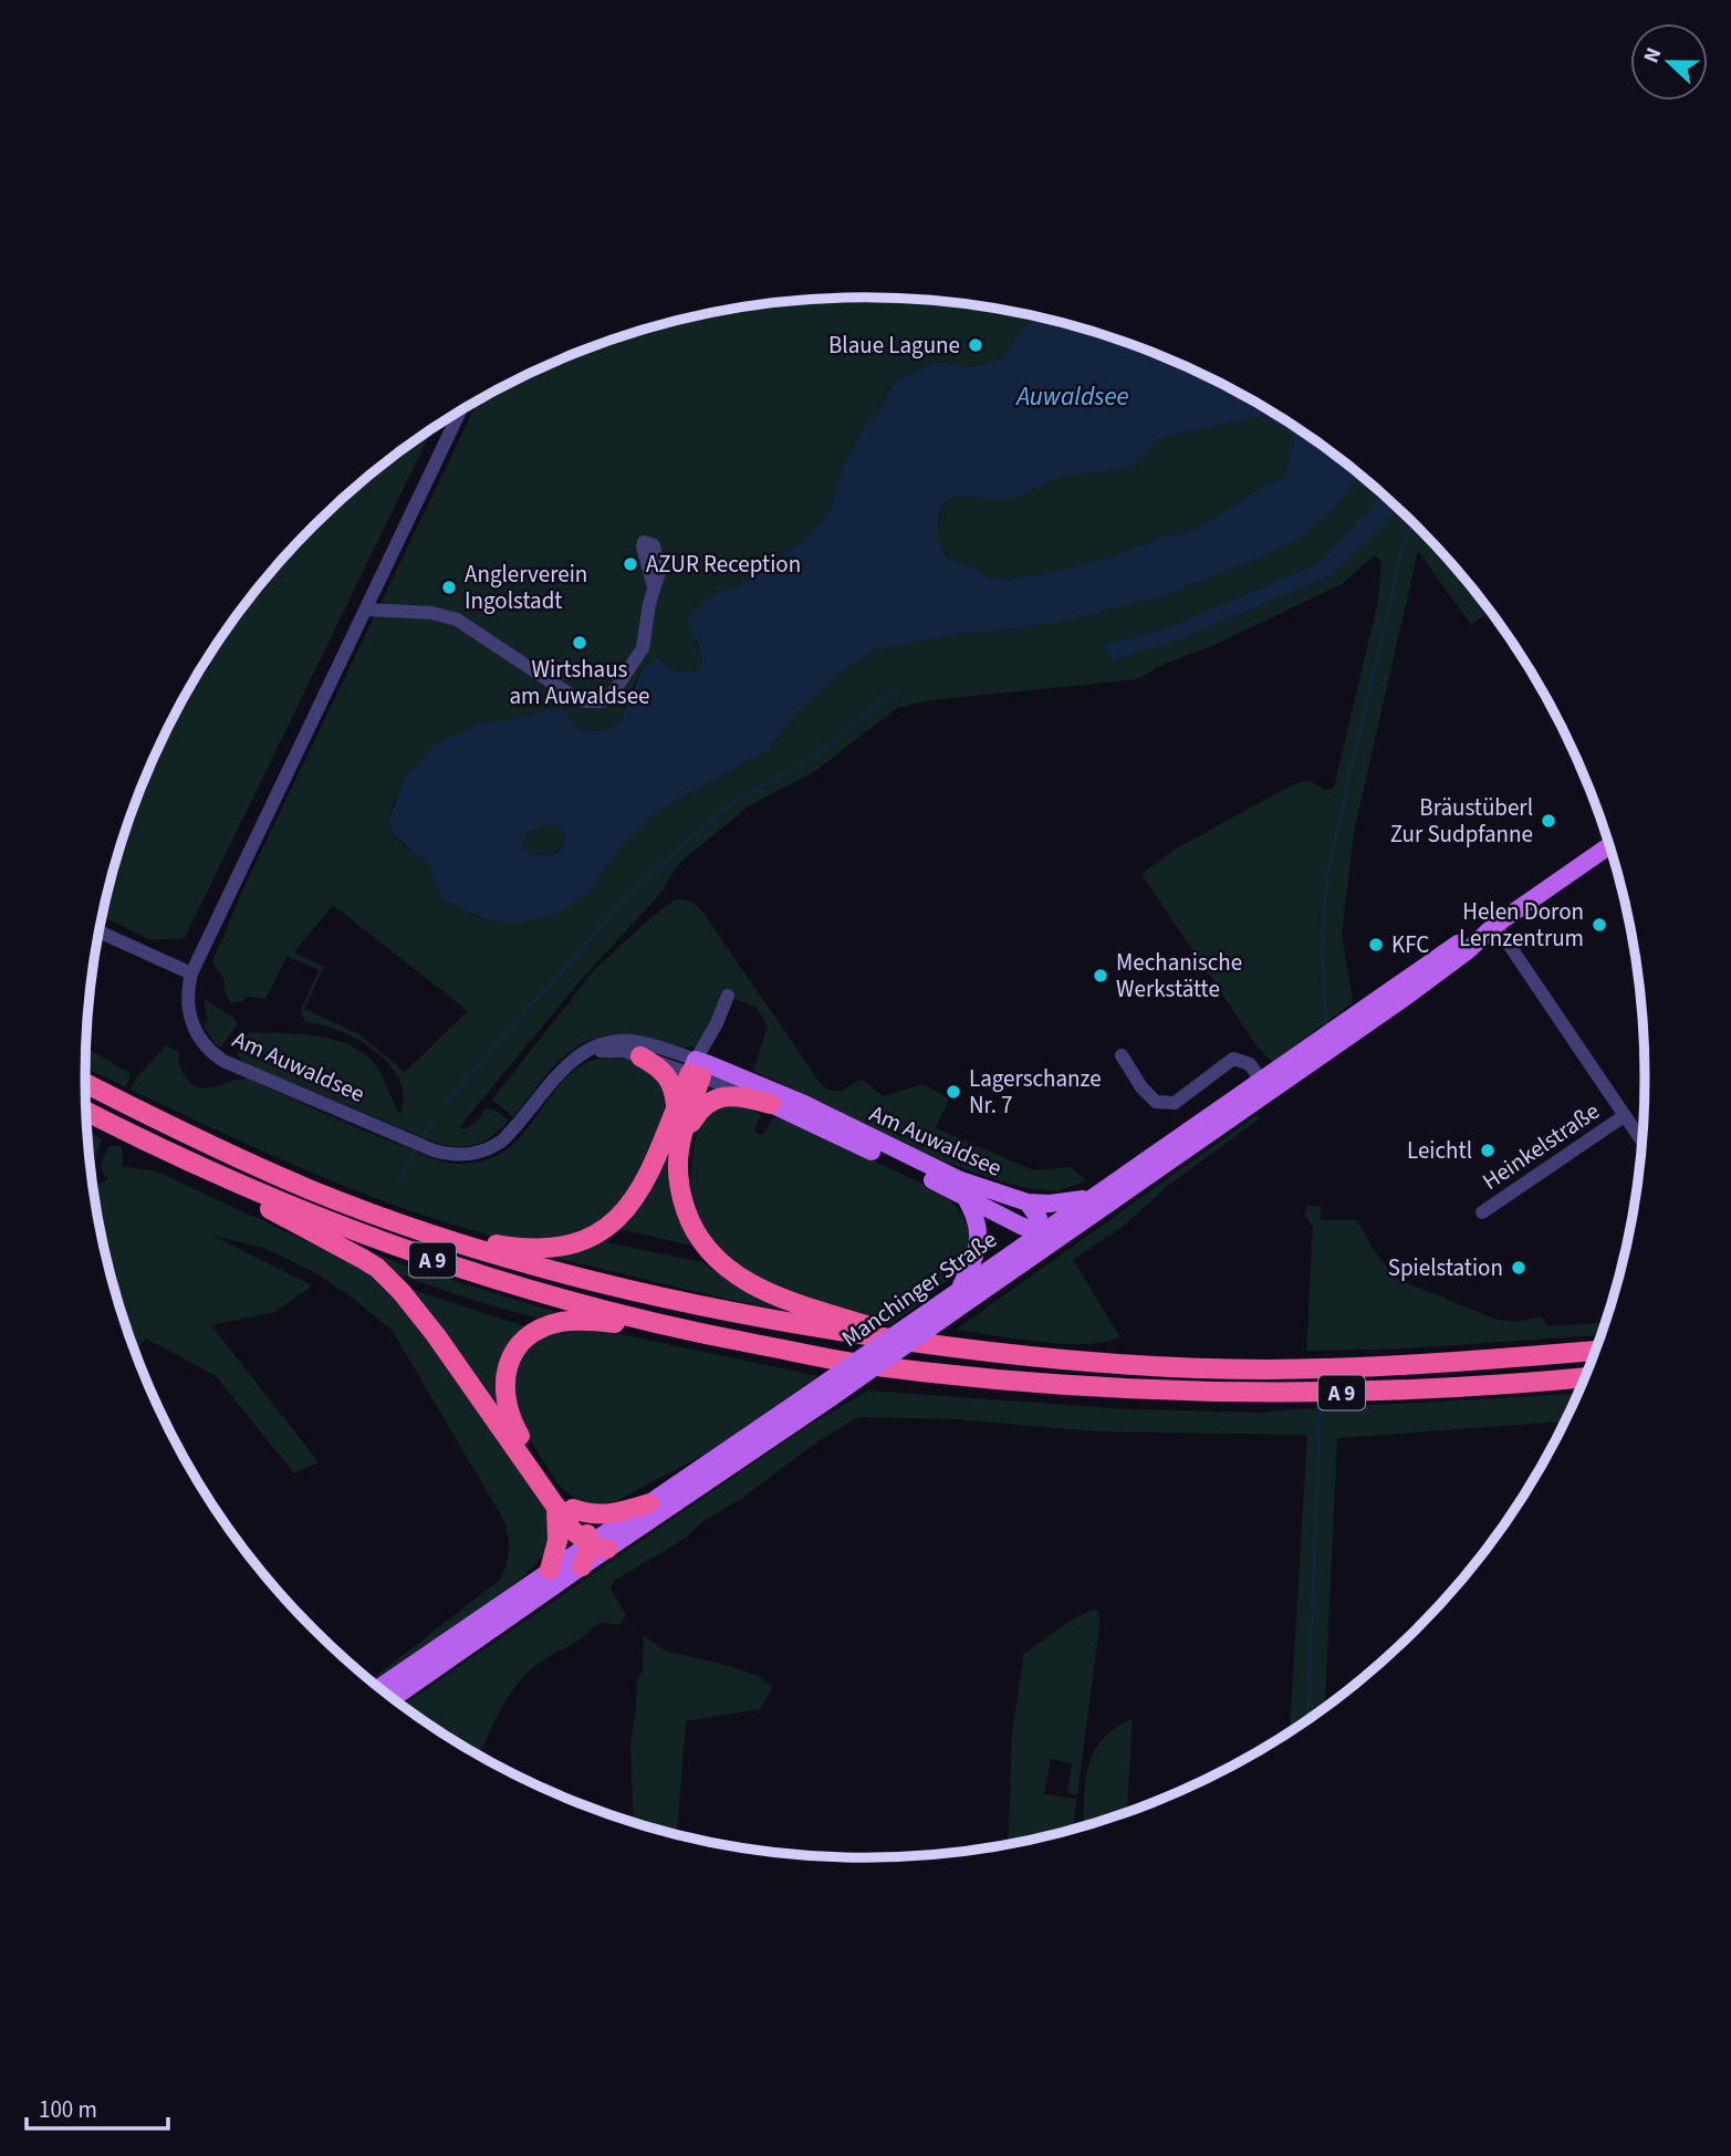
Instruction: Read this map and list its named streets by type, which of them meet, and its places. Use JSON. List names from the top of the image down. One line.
{"streets":{"highway":["A 9"],"main road":["Am Auwaldsee","Manchinger Straße"],"street":["Heinkelstraße"]},"crossings":[["Am Auwaldsee","Manchinger Straße"]],"water":["Auwaldsee"],"places":["Blaue Lagune","AZUR Reception","Anglerverein Ingolstadt","Wirtshaus am Auwaldsee","Bräustüberl Zur Sudpfanne","Helen Doron Lernzentrum","KFC","Mechanische Werkstätte","Lagerschanze Nr. 7","Leichtl","Spielstation"],"scale_bar":"100 m","north":"left"}
